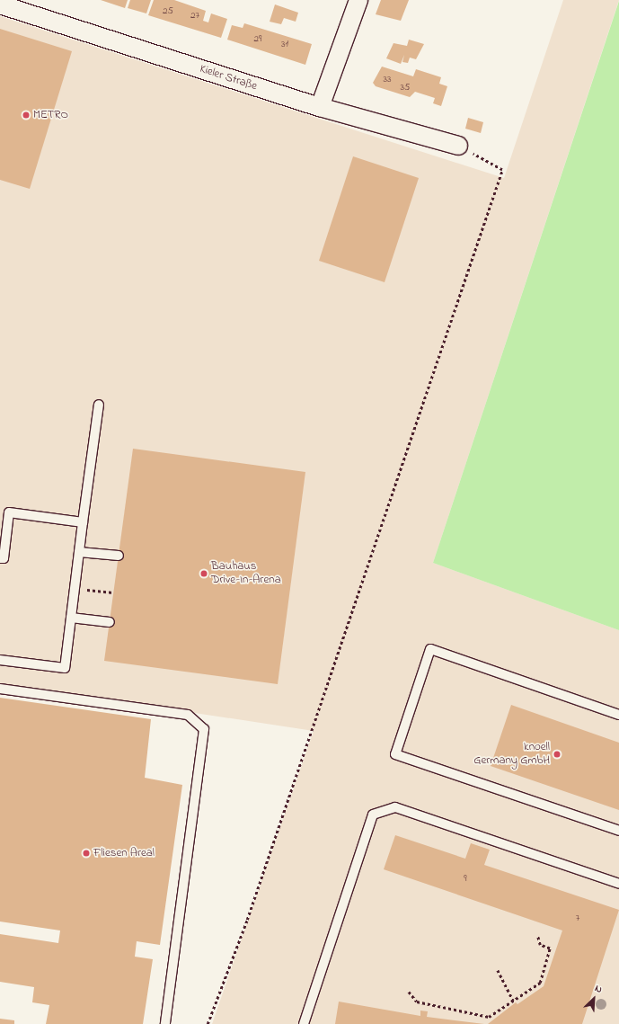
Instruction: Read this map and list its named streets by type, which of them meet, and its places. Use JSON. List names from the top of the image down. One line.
{"streets":{"street":["Kieler Straße"]},"places":["METRO","Bauhaus Drive-In-Arena","knoell Germany GmbH","Fliesen Areal"],"house_numbers":["25","27","29","31","33","35","9","7"],"north":"top right"}
